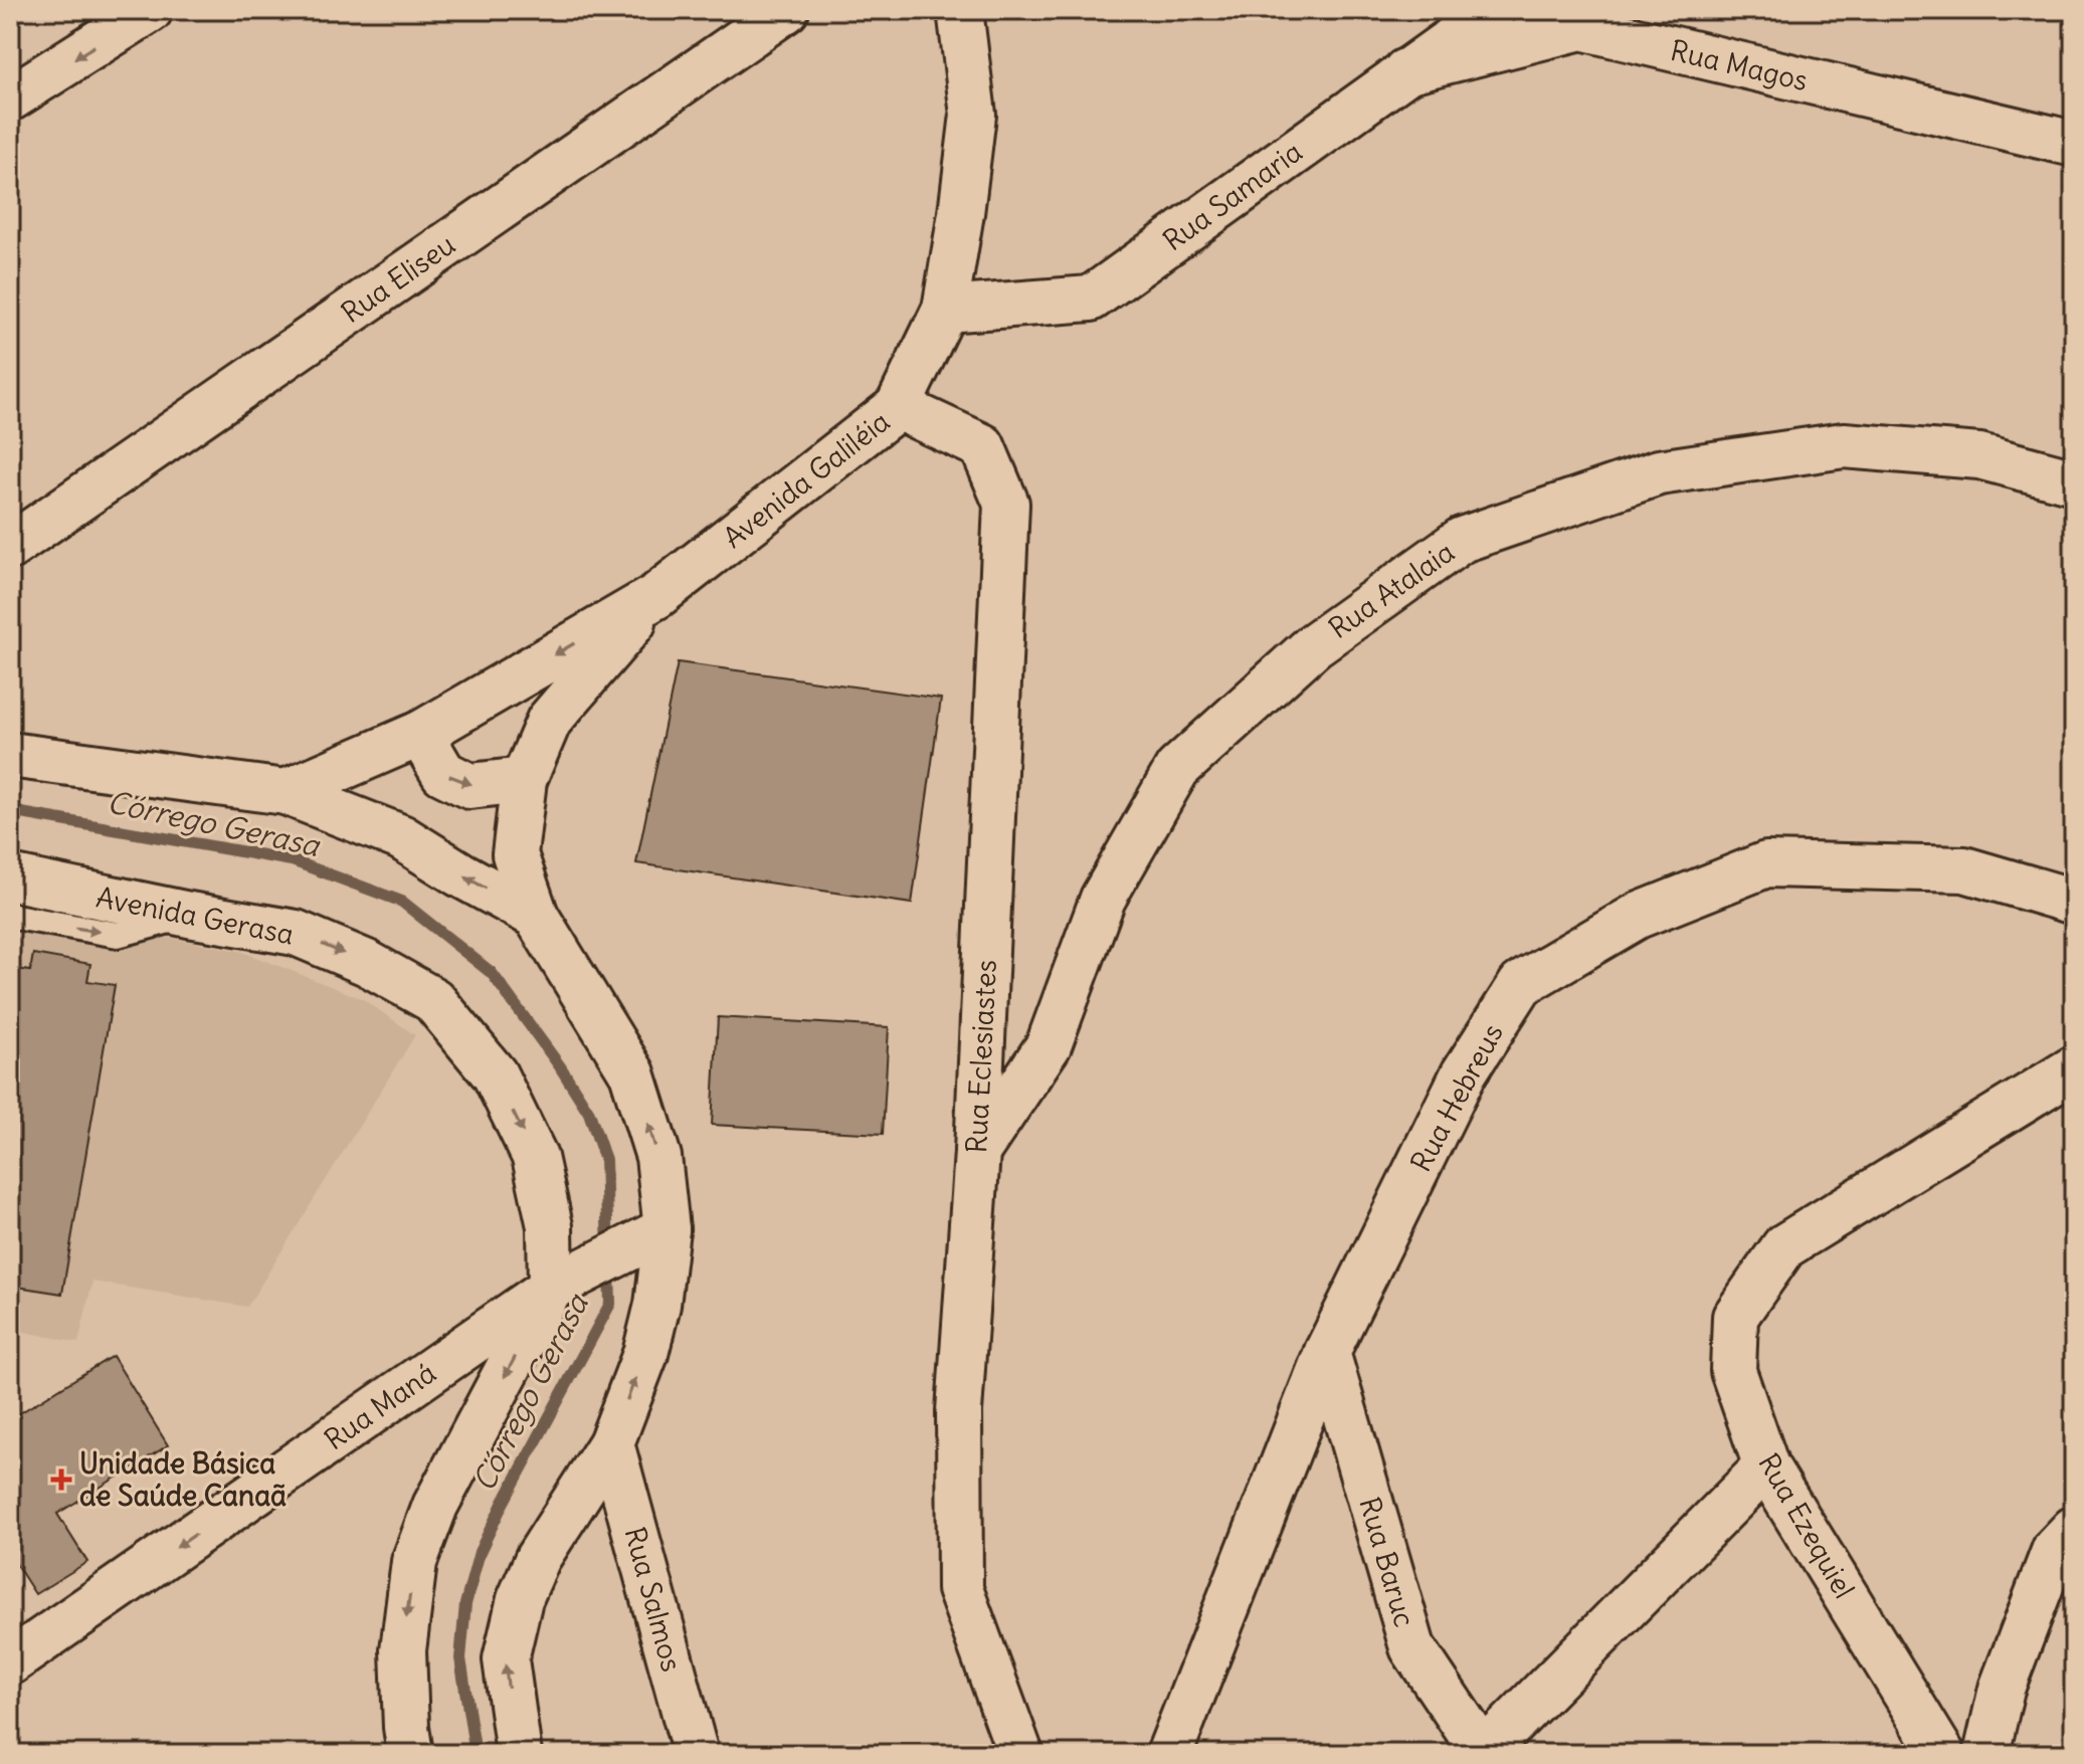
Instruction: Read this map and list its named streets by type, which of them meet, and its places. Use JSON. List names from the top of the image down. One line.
{"streets":{"street":["Rua Magos","Rua Samaria","Rua Eliseu","Avenida Galiléia","Rua Atalaia","Avenida Gerasa","Rua Eclesiastes","Rua Hebreus","Rua Maná","Rua Ezequiel","Rua Baruc","Rua Salmos"]},"crossings":[["Rua Magos","Rua Samaria"],["Rua Samaria","Avenida Galiléia"],["Avenida Galiléia","Rua Eclesiastes"],["Rua Atalaia","Rua Eclesiastes"],["Avenida Gerasa","Rua Maná"],["Rua Hebreus","Rua Baruc"]],"one_way":["Rua Maná"],"water":["Córrego Gerasa"],"places":{"health":["Unidade Básica de Saúde Canaã"]}}
